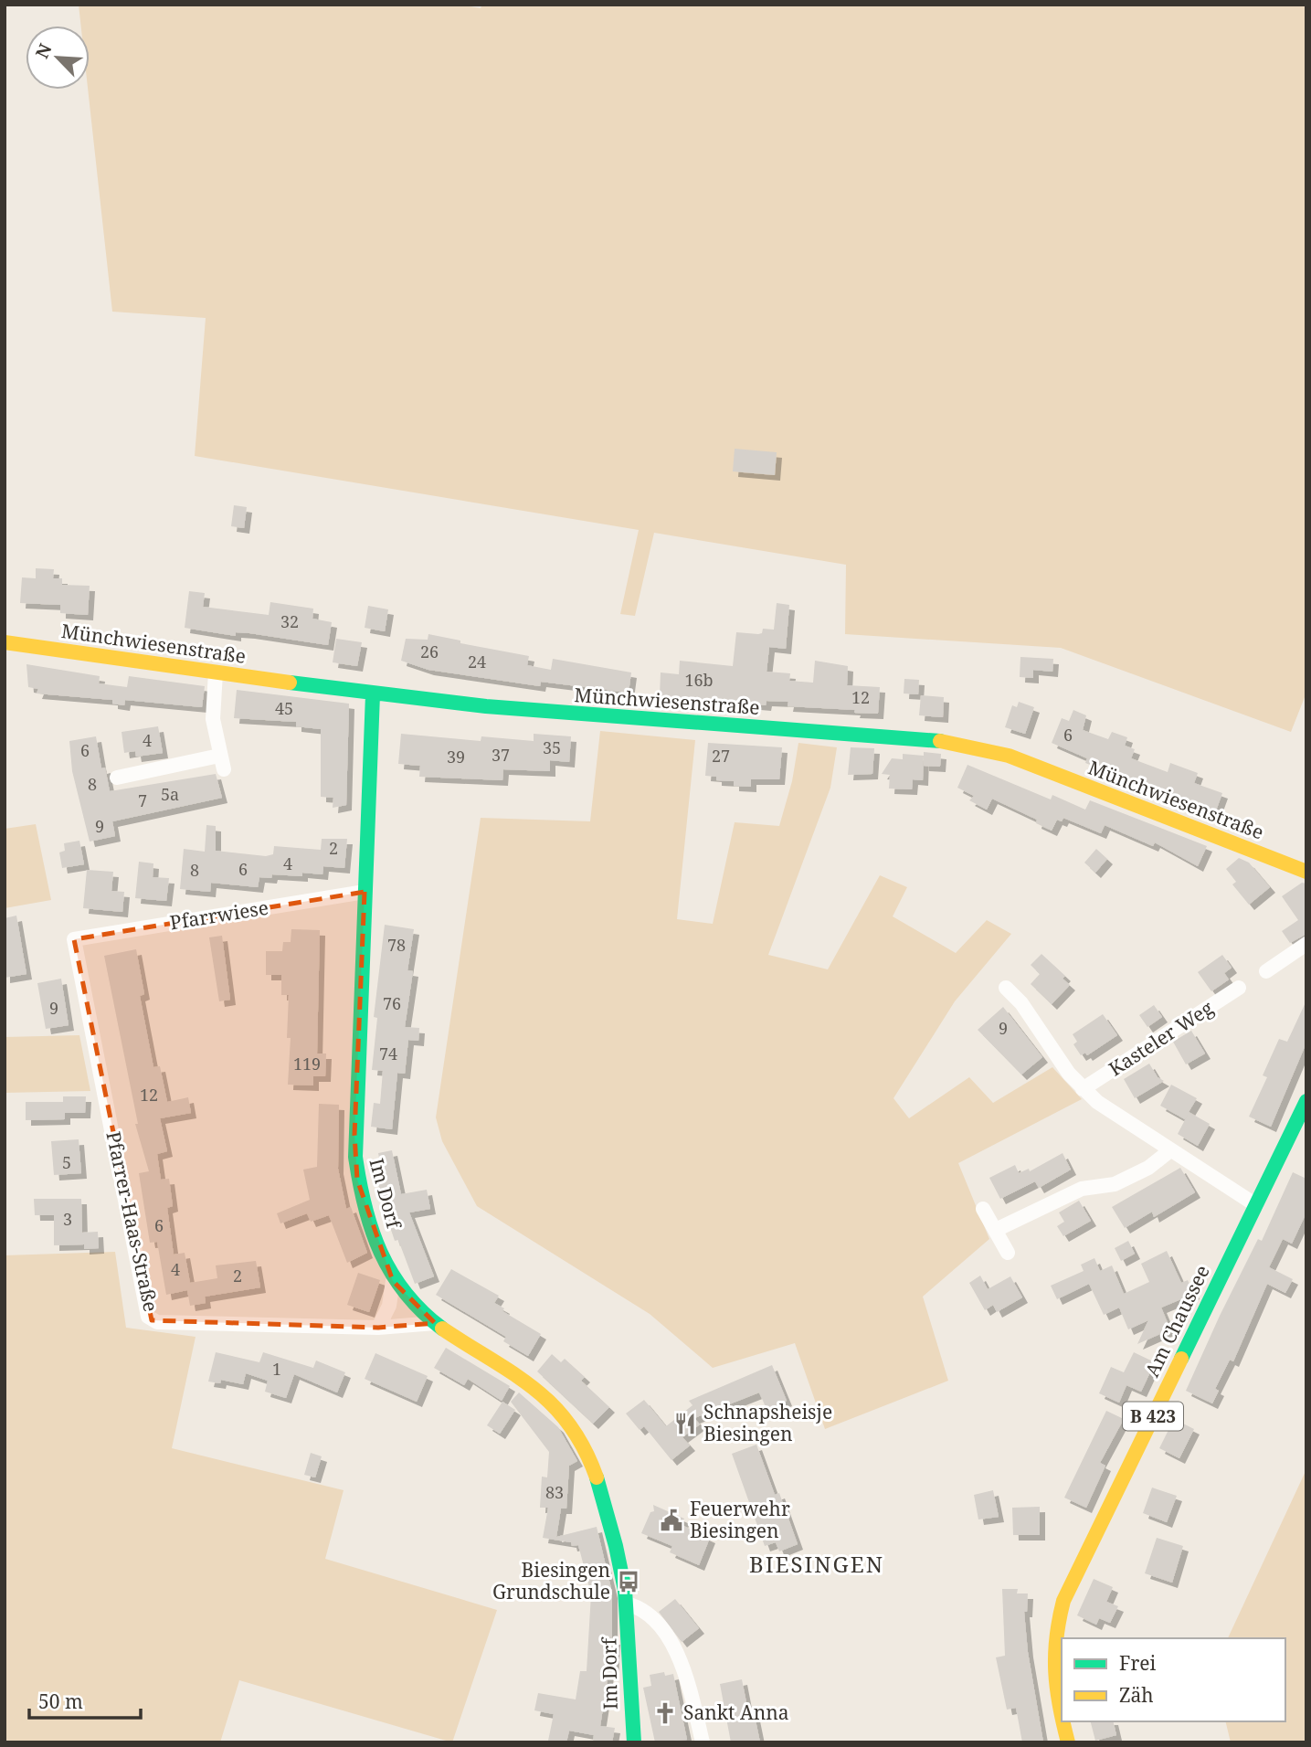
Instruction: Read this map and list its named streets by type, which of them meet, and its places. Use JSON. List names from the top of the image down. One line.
{"streets":{"street":["Münchwiesenstraße","Pfarrwiese","Kasteler Weg","Im Dorf","Pfarrer-Haas-Straße","Am Chaussee","B 423"]},"crossings":[["Münchwiesenstraße","Im Dorf"],["Pfarrwiese","Im Dorf"],["Pfarrwiese","Pfarrer-Haas-Straße"],["Im Dorf","Pfarrer-Haas-Straße"]],"districts":["BIESINGEN"],"places":{"restaurant":["Schnapsheisje Biesingen"],"public building":["Feuerwehr Biesingen"],"bus stop":["Biesingen Grundschule"],"church":["Sankt Anna"]},"house_numbers":["32","26","24","16b","12","45","6","4","35","6","37","27","39","8","5a","7","9","2","4","6","8","78","76","9","9","74","119","12","5","3","6","4","2","1","83"],"legend":["Frei","Zäh"],"scale_bar":"50 m","north":"top left"}
